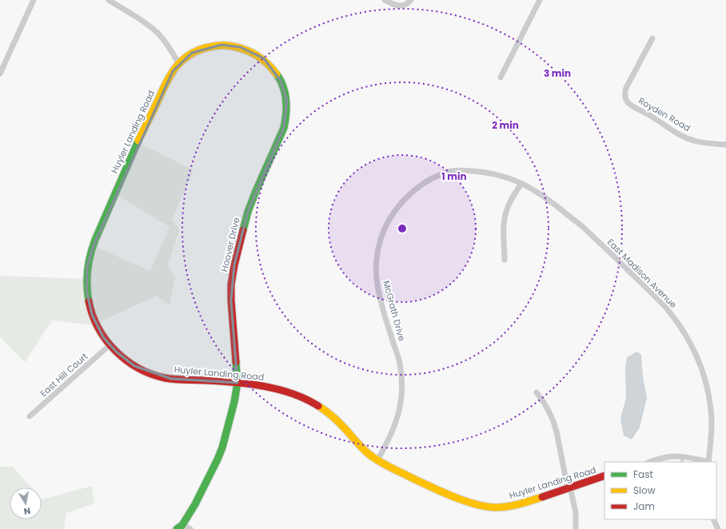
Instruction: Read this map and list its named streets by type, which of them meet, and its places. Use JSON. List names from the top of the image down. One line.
{"streets":{"street":["Royden Road","Huyler Landing Road","Hoover Drive","East Madison Avenue","McGrath Drive","East Hill Court"]},"crossings":[["Huyler Landing Road","Hoover Drive"],["Huyler Landing Road","McGrath Drive"],["Huyler Landing Road","East Hill Court"],["East Madison Avenue","McGrath Drive"]],"legend":["Fast","Slow","Jam"],"north":"bottom","rings":["3 min","2 min","1 min"]}
